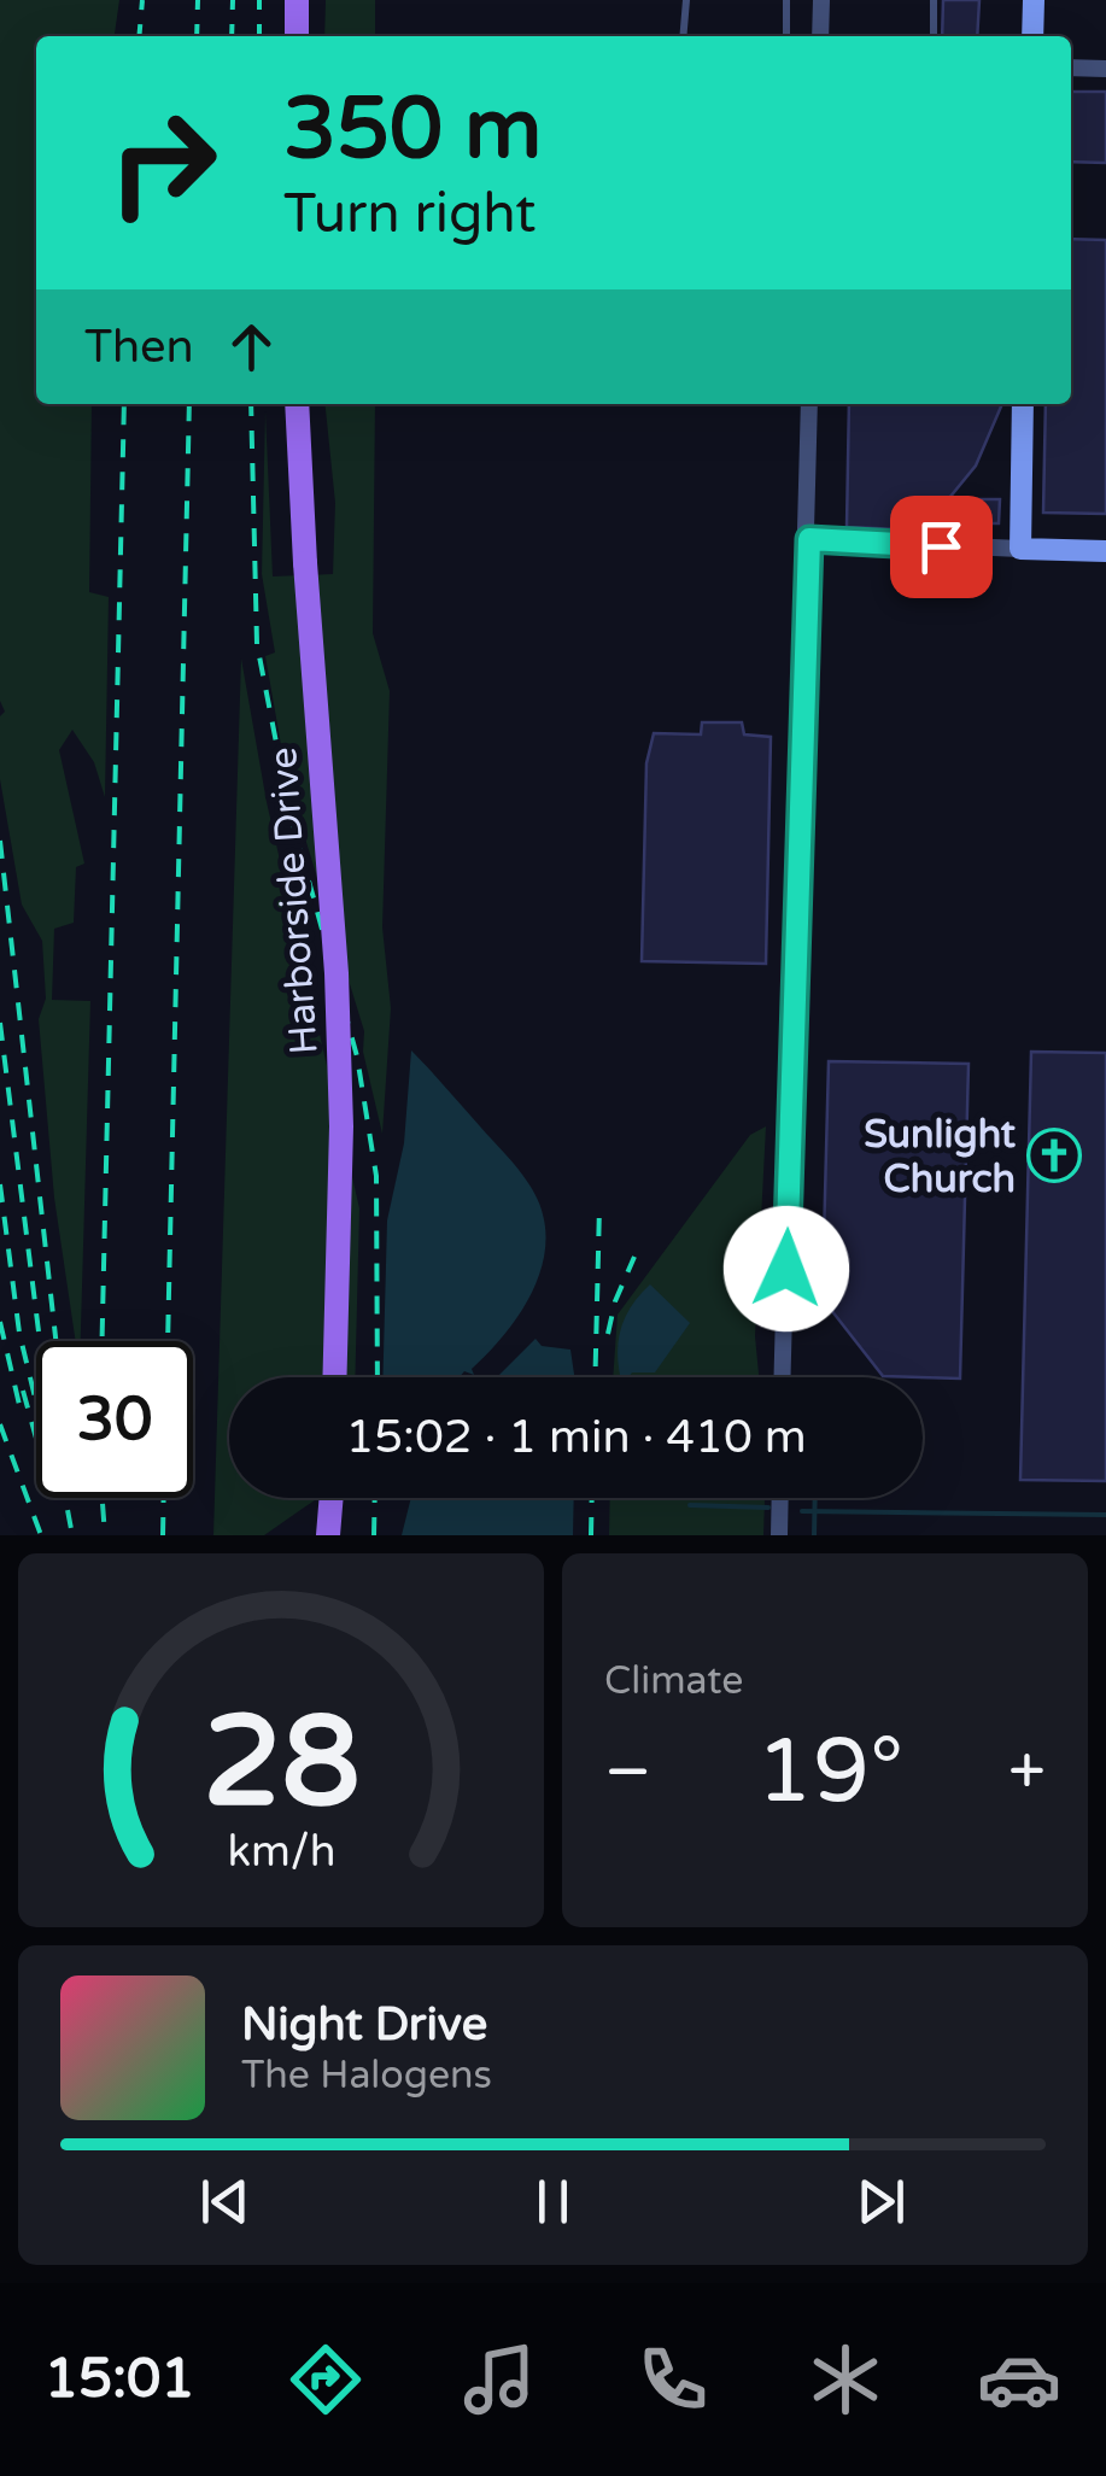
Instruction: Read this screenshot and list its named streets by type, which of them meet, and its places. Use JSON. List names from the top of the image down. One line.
{"streets":{"main road":["Harborside Drive"]},"places":{"church":["Sunlight Church"]},"page":{"turn":["350 m","Turn right"],"then":"Then","limit":"30","trip":"15:02 · 1 min · 410 m","tile":"Climate","heat":["−","19°","+"],"song":["Night Drive","The Halogens"],"tabs":"15:01","gauge":["28","km/h"]}}
